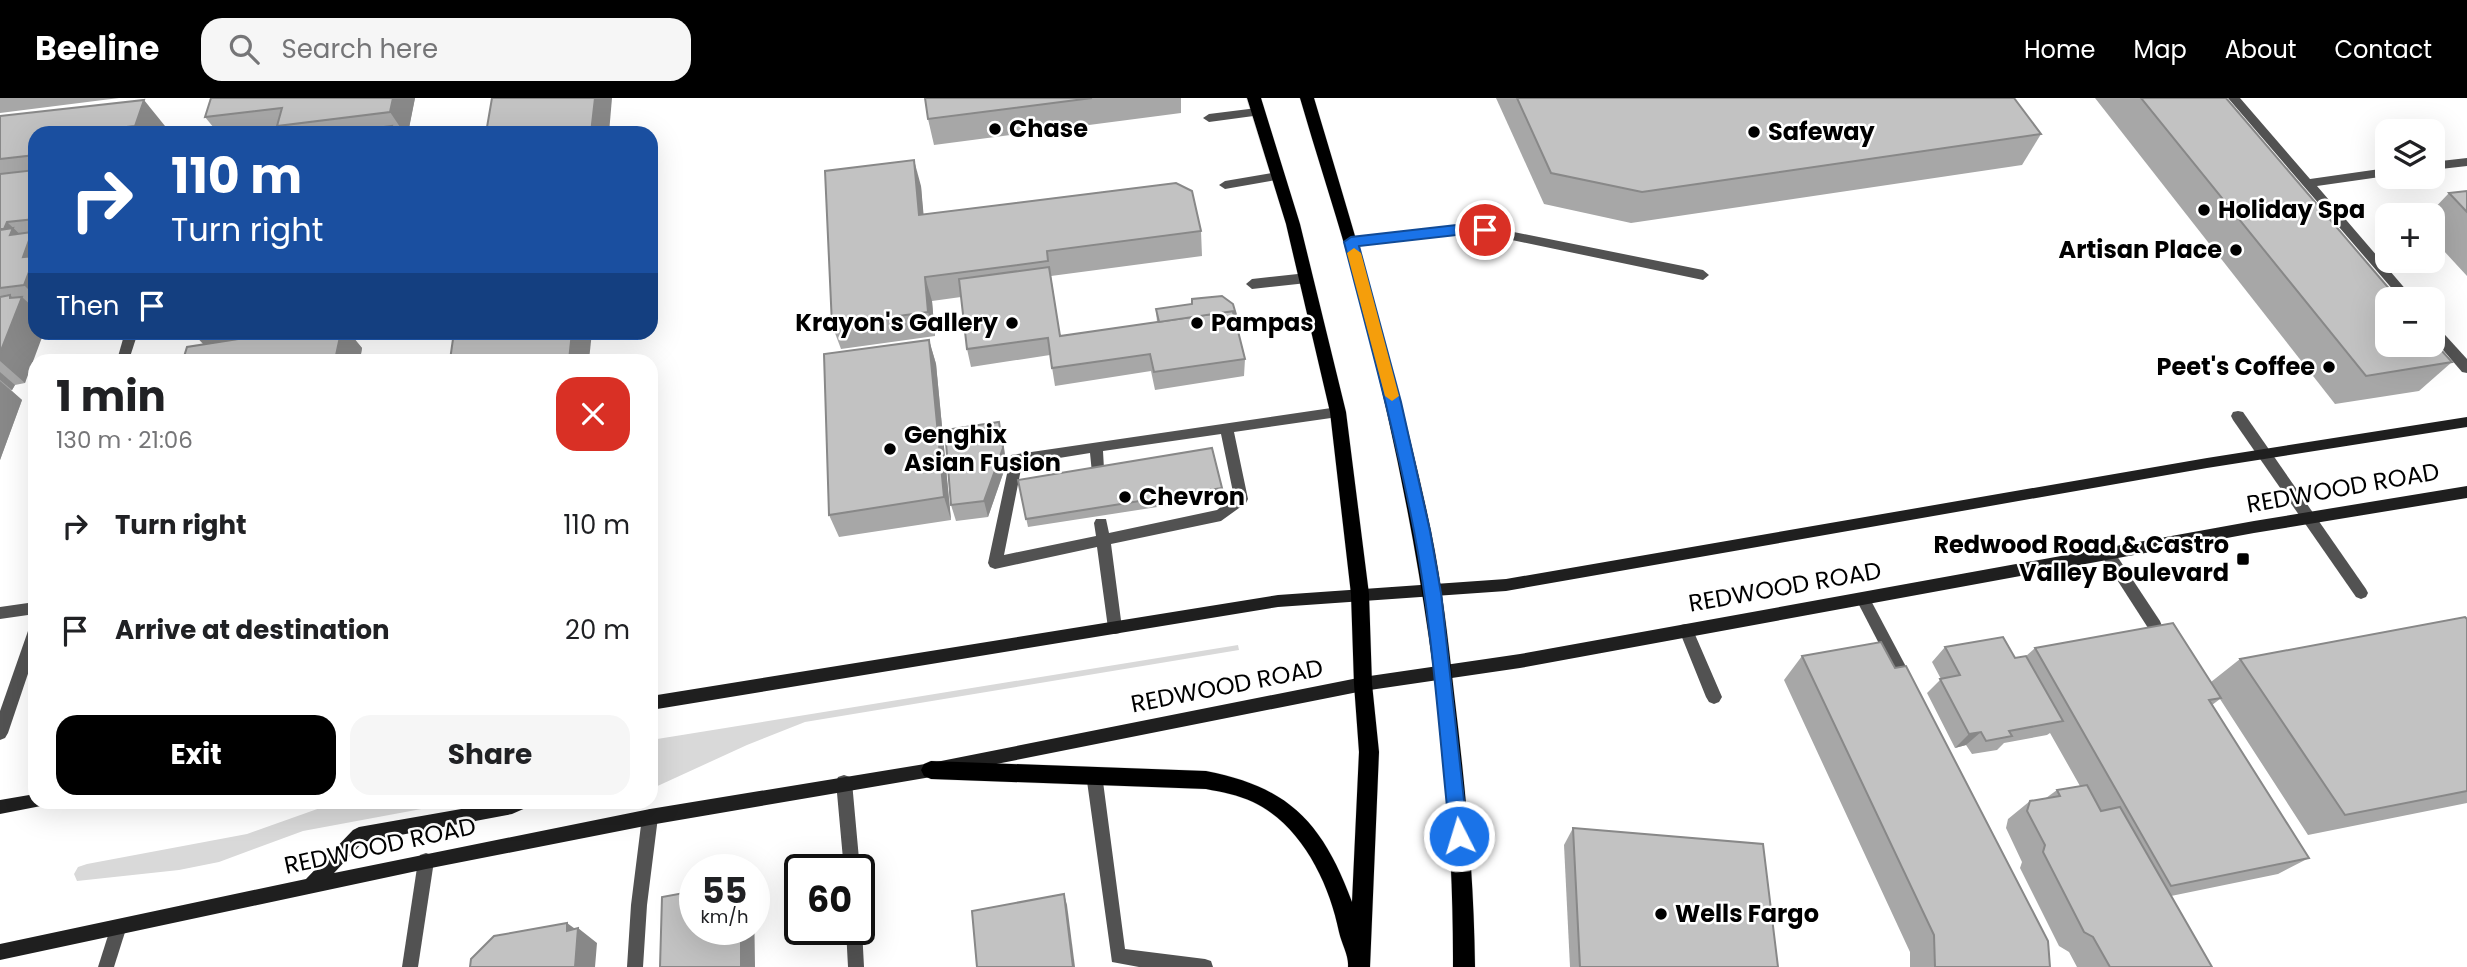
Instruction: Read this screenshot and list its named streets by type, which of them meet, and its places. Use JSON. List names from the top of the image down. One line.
{"streets":{"main road":["REDWOOD ROAD"]},"places":{"other":["Chase","Safeway","Holiday Spa","Artisan Place","Krayon's Gallery","Pampas","Peet's Coffee","Genghix Asian Fusion","Chevron","Wells Fargo"],"transit":["Redwood Road & Castro Valley Boulevard"]},"page":{"header":"Beeline","search":"Search here","nav":["Home","Map","About","Contact"],"map_buttons":["+","−"],"turn":["110 m","Turn right"],"then":"Then","heading":["1 min","130 m · 21:06"],"list":[{"name":"Turn right","value":"110 m"},{"name":"Arrive at destination","value":"20 m"}],"buttons":["Exit","Share"],"speed":"55 km/h","limit":"60"}}
